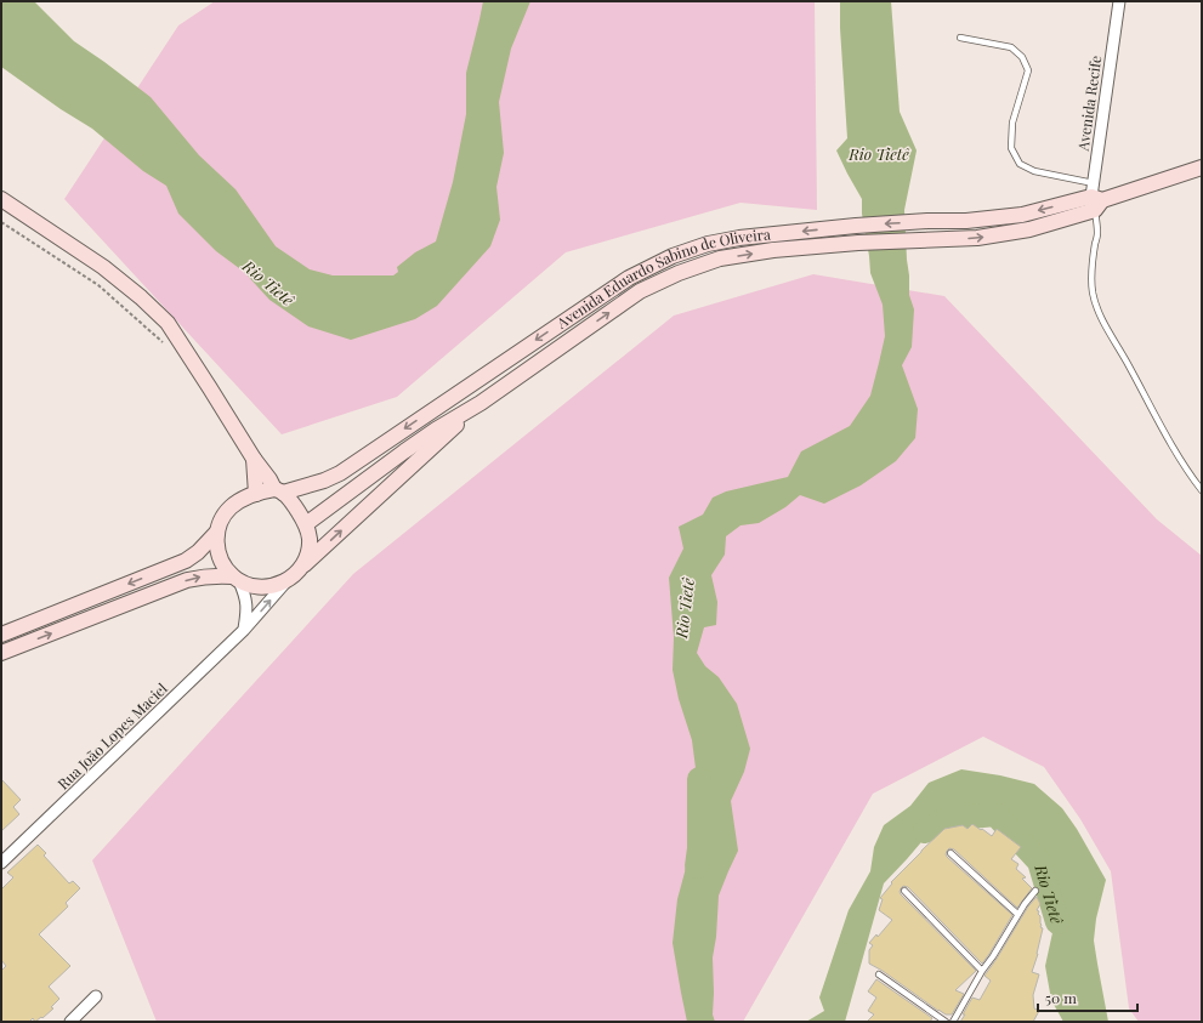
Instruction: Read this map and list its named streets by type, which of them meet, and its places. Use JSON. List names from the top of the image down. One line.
{"streets":{"main road":["Avenida Eduardo Sabino de Oliveira"],"street":["Avenida Recife","Rua João Lopes Maciel"]},"crossings":[["Avenida Recife","Avenida Eduardo Sabino de Oliveira"],["Avenida Eduardo Sabino de Oliveira","Rua João Lopes Maciel"]],"water":["Rio Tietê"],"scale_bar":"50 m"}
